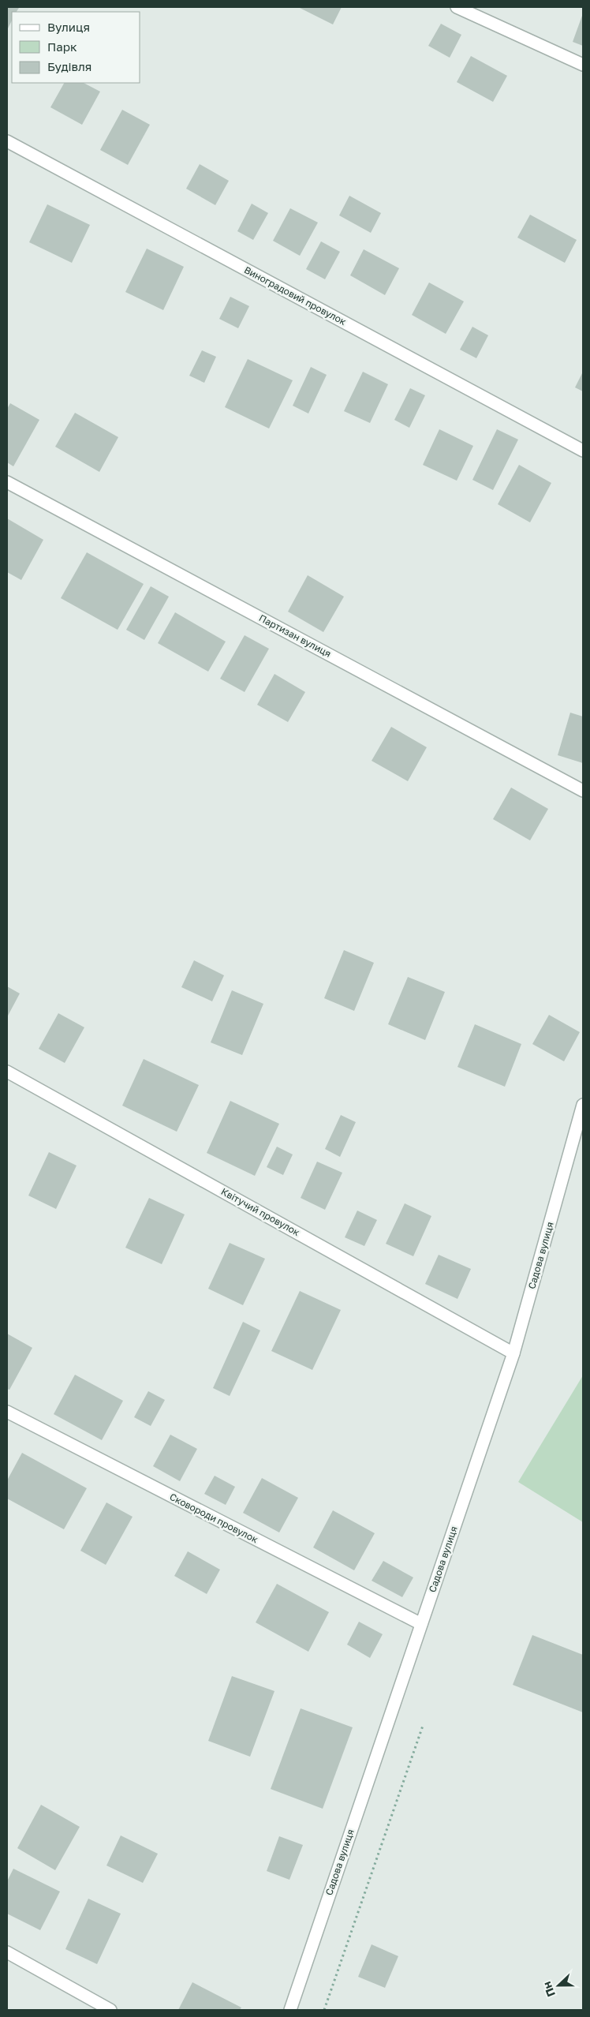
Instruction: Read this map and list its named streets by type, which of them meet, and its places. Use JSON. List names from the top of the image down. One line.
{"streets":{"street":["Виноградовий провулок","Партизан вулиця","Квітучий провулок","Садова вулиця","Сковороди провулок"]},"crossings":[["Квітучий провулок","Садова вулиця"],["Садова вулиця","Сковороди провулок"]],"legend":["Вулиця","Парк","Будівля"],"north":"left"}
